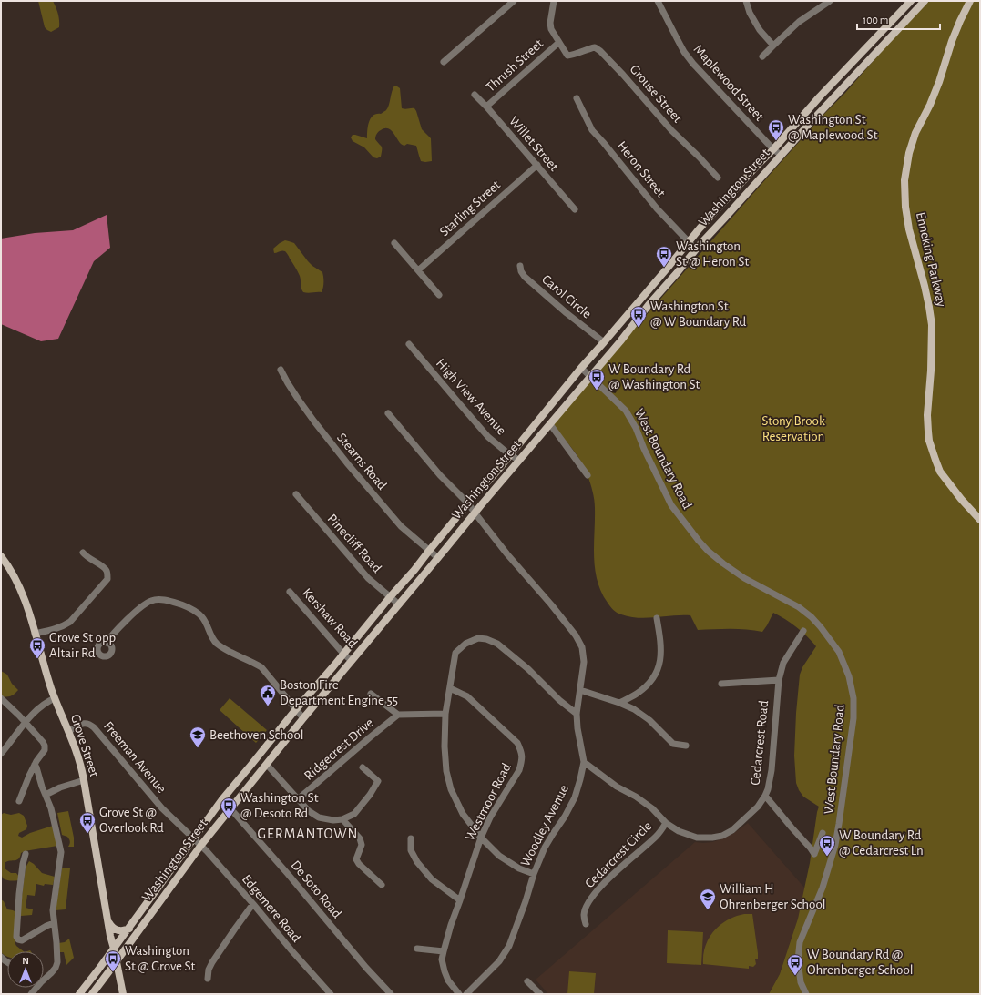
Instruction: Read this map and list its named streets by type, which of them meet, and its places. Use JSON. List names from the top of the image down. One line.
{"streets":{"main road":["Washington Street","Enneking Parkway","Grove Street"],"street":["Thrush Street","Maplewood Street","Grouse Street","Willet Street","Heron Street","Starling Street","Carol Circle","High View Avenue","West Boundary Road","Stearns Road","Pinecliff Road","Kershaw Road","Cedarcrest Road","Ridgecrest Drive","Freeman Avenue","Westmoor Road","Woodley Avenue","Cedarcrest Circle","De Soto Road","Edgemere Road"]},"crossings":[["Thrush Street","Grouse Street"],["Thrush Street","Willet Street"],["Maplewood Street","Washington Street"],["Willet Street","Starling Street"],["Heron Street","Washington Street"],["Washington Street","Carol Circle"],["Washington Street","High View Avenue"],["Washington Street","West Boundary Road"],["Washington Street","Stearns Road"],["Washington Street","Pinecliff Road"],["Washington Street","Kershaw Road"],["Washington Street","Grove Street"],["Washington Street","Ridgecrest Drive"],["Washington Street","Freeman Avenue"],["Washington Street","Woodley Avenue"],["Washington Street","De Soto Road"],["Washington Street","Edgemere Road"],["West Boundary Road","Cedarcrest Road"],["Cedarcrest Road","Woodley Avenue"],["Cedarcrest Road","Cedarcrest Circle"],["Grove Street","Freeman Avenue"],["Freeman Avenue","Edgemere Road"]],"districts":["GERMANTOWN"],"parks":["Stony Brook Reservation"],"places":{"bus stop":["Washington St @ Maplewood St","Washington St @ Heron St","Washington St @ W Boundary Rd","W Boundary Rd @ Washington St","Grove St opp Altair Rd","Washington St @ Desoto Rd","Grove St @ Overlook Rd","W Boundary Rd @ Cedarcrest Ln","Washington St @ Grove St","W Boundary Rd @ Ohrenberger School"],"public building":["Boston Fire Department Engine 55"],"school or university":["Beethoven School","William H Ohrenberger School"]},"scale_bar":"100 m","north":"top"}
